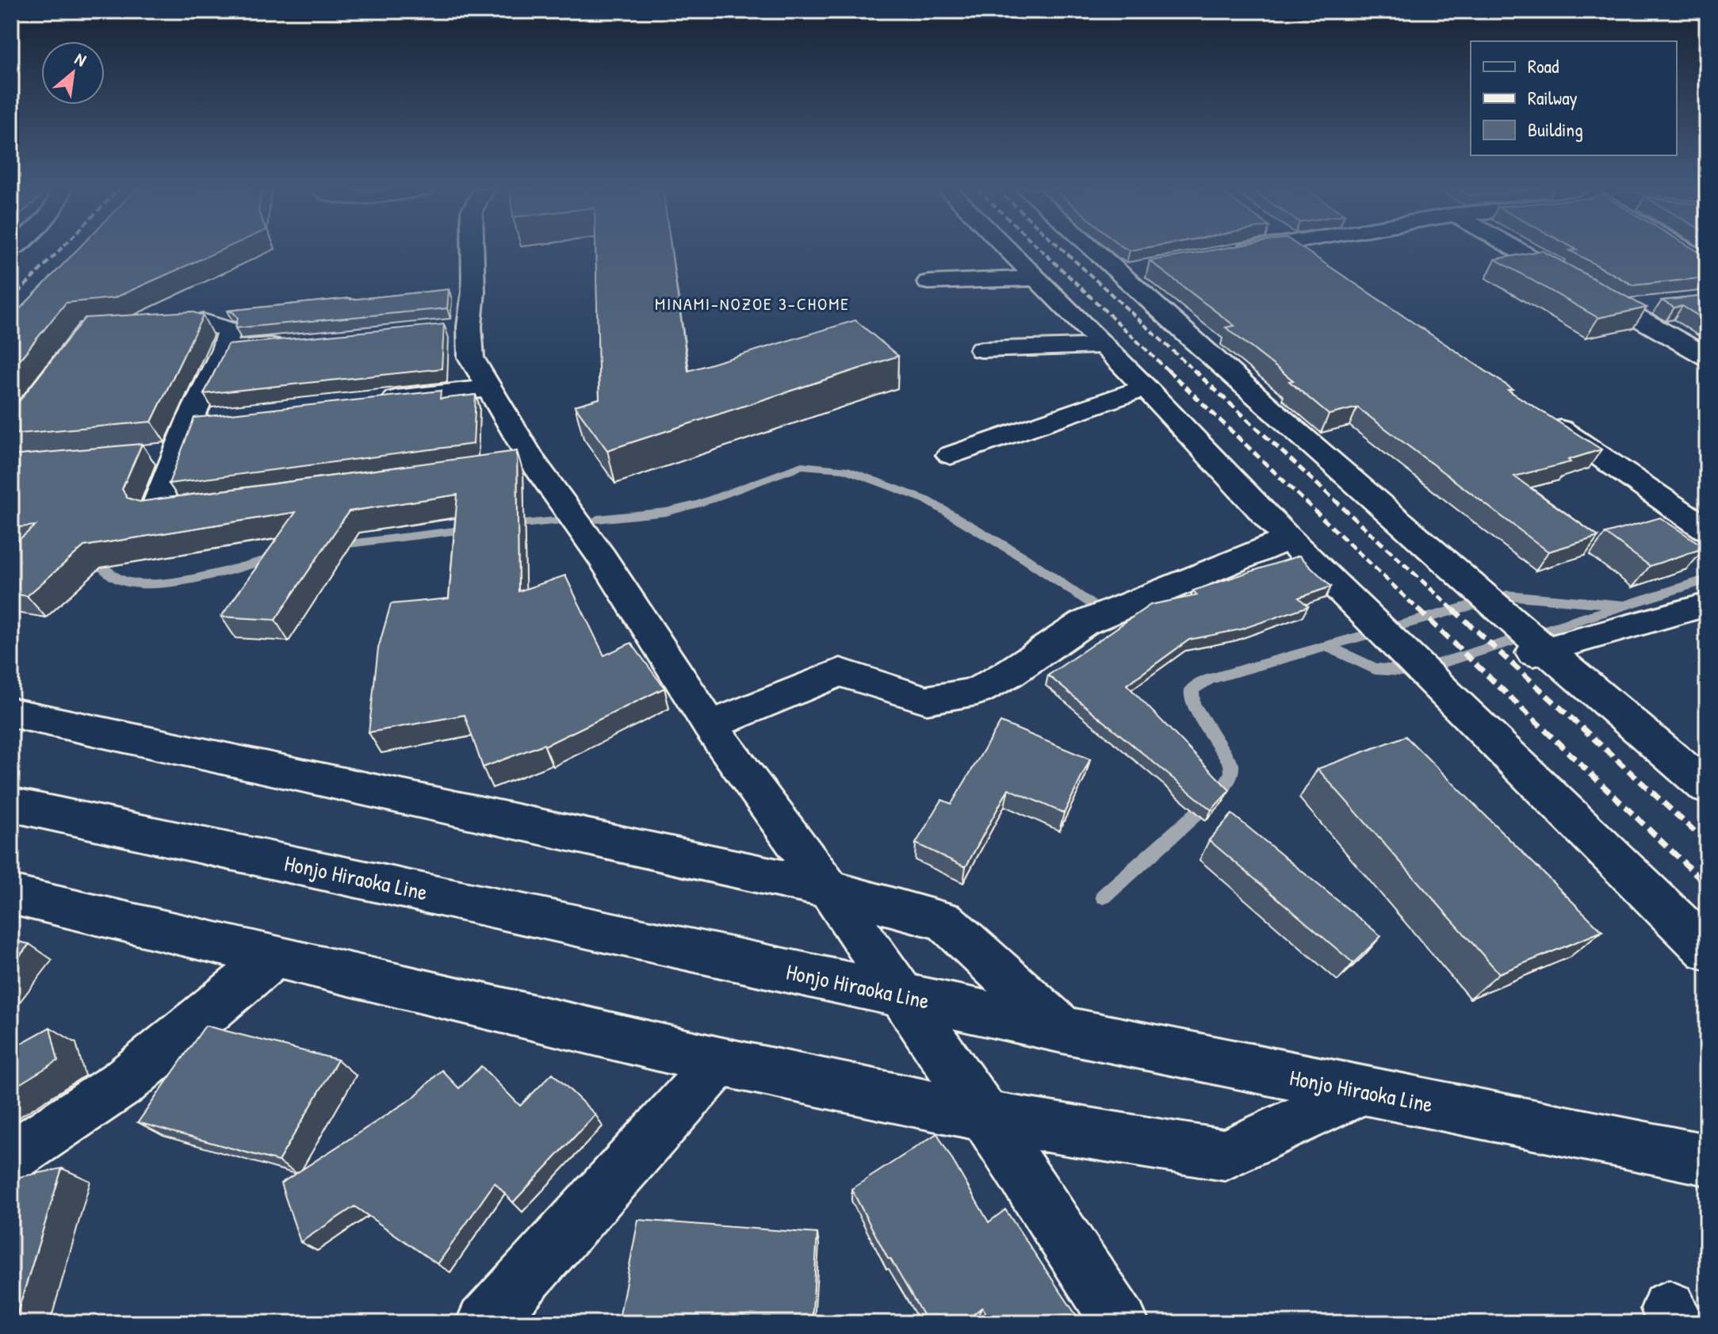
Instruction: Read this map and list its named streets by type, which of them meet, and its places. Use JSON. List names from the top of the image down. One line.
{"streets":{"street":["Honjo Hiraoka Line"]},"districts":["MINAMI-NOZOE 3-CHOME"],"legend":["Road","Railway","Building"],"north":"top right"}
